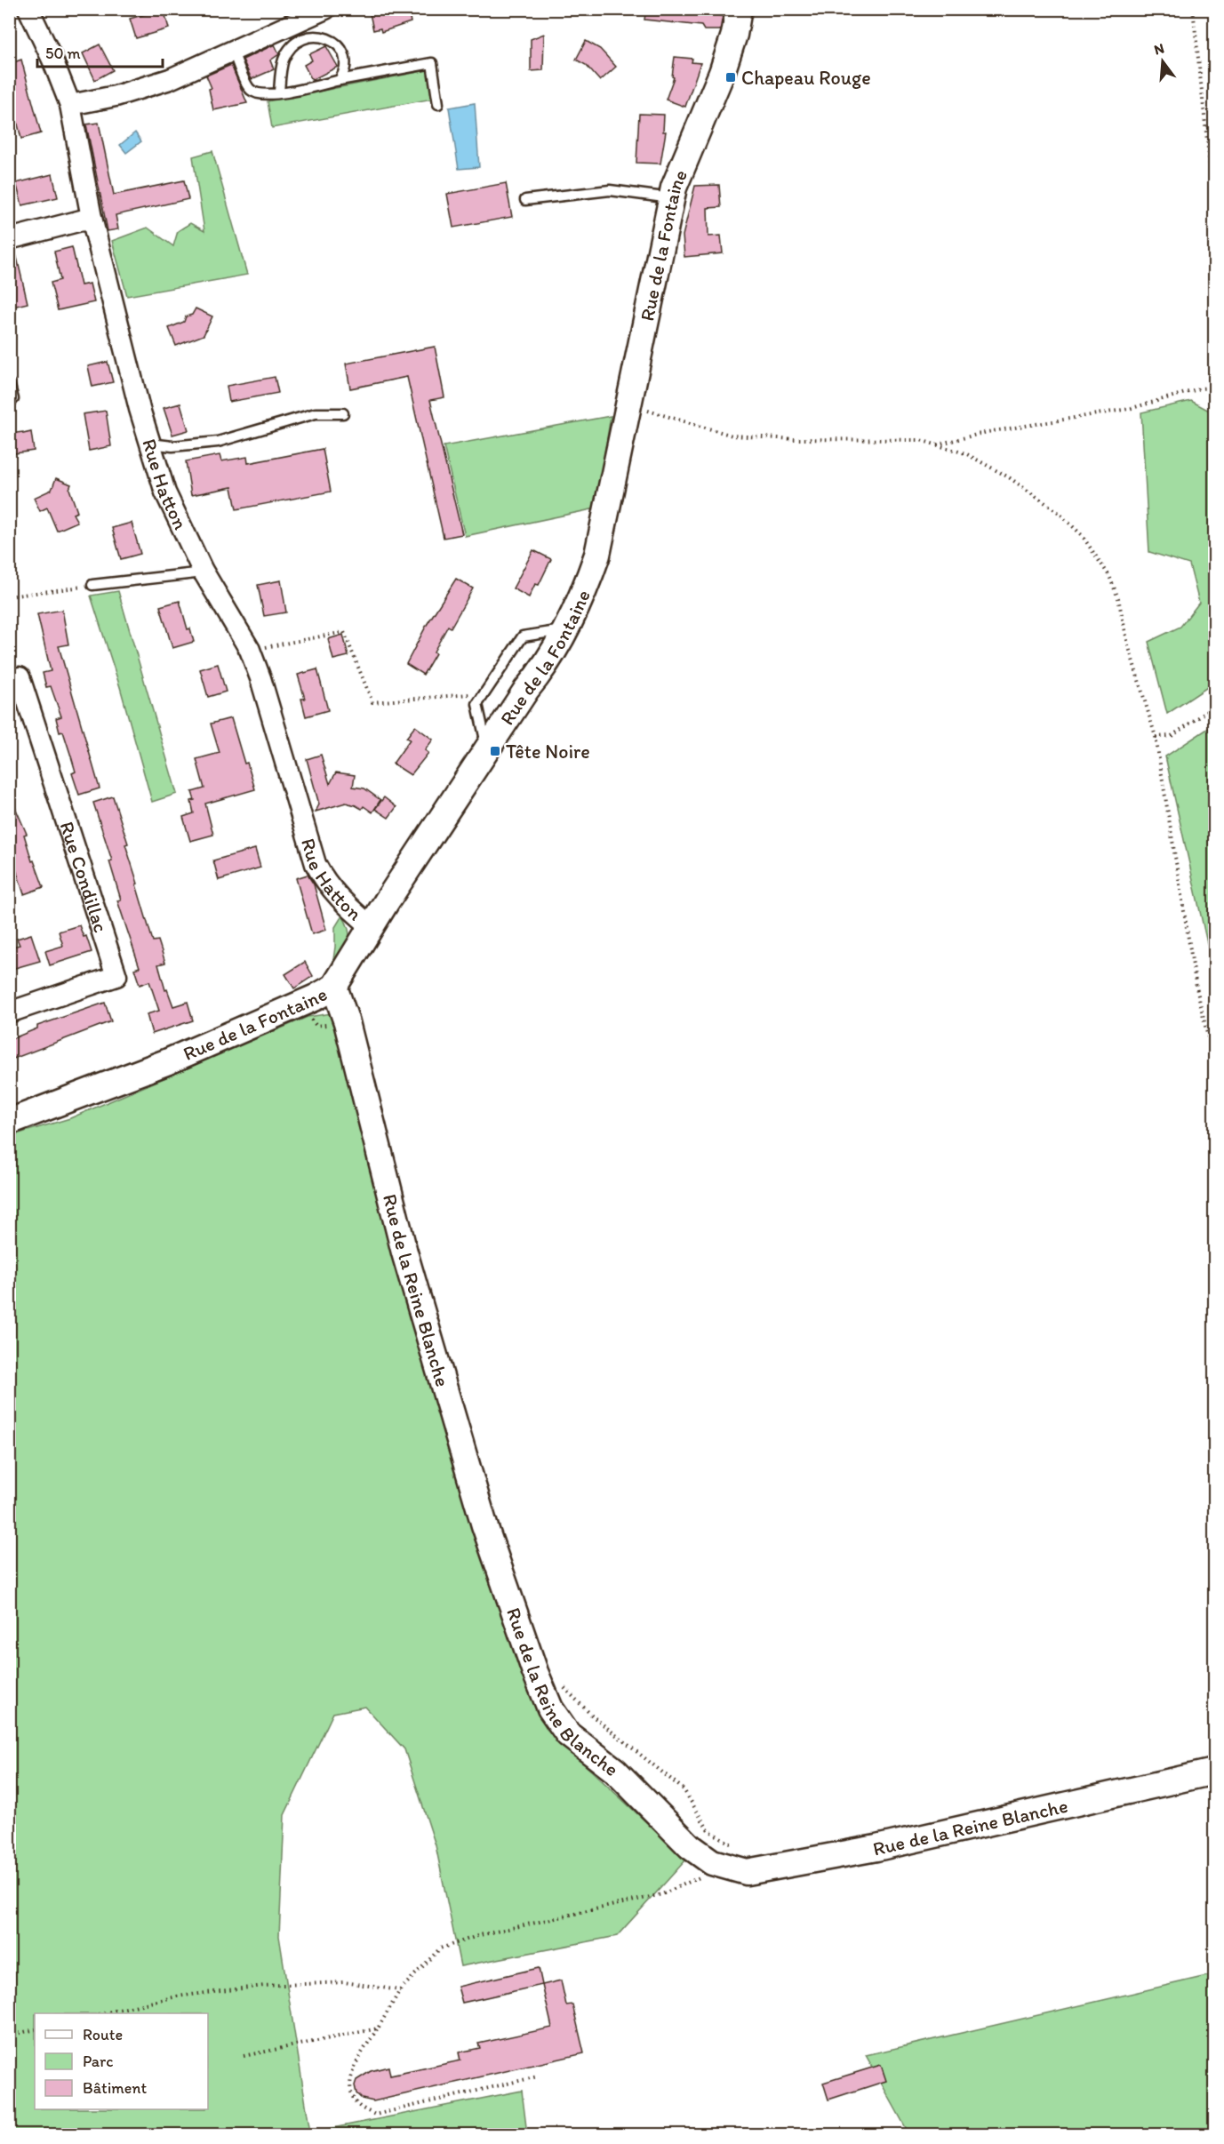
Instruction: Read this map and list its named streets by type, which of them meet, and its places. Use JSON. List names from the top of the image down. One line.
{"streets":{"street":["Rue de la Fontaine","Rue Hatton","Rue Condillac","Rue de la Reine Blanche"]},"crossings":[["Rue de la Fontaine","Rue Hatton"],["Rue de la Fontaine","Rue de la Reine Blanche"]],"places":{"transit":["Chapeau Rouge","Tête Noire"]},"legend":["Route","Parc","Bâtiment"],"scale_bar":"50 m","north":"top"}
